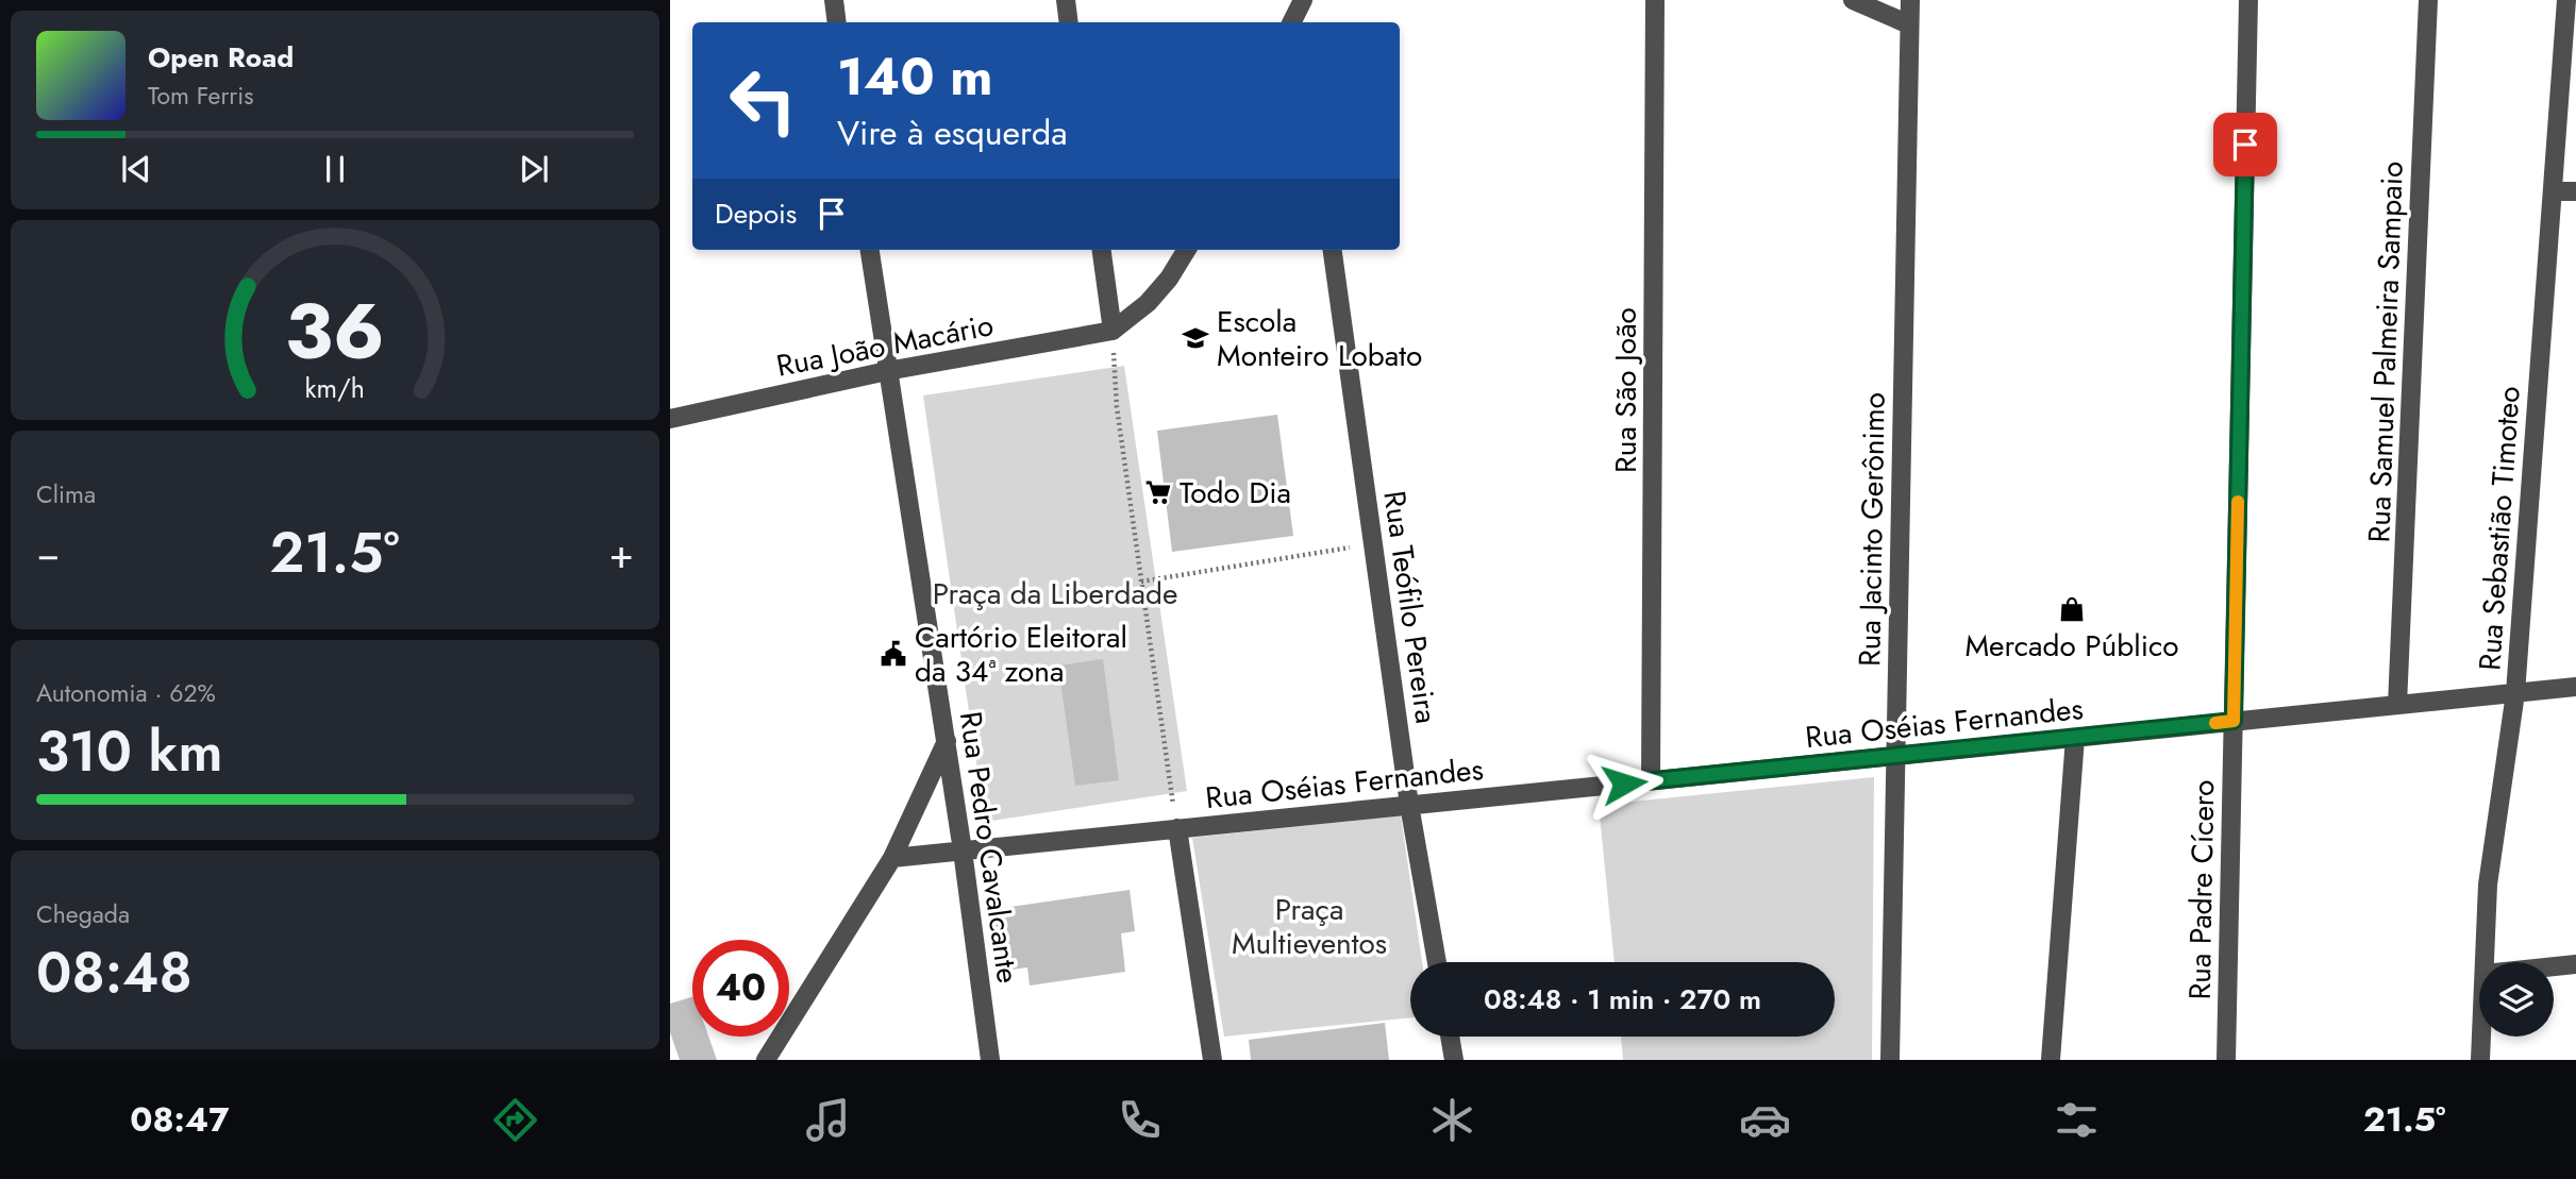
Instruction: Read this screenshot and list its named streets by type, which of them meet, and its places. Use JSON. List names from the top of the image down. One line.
{"streets":{"street":["Rua João Macário","Rua Samuel Palmeira Sampaio","Rua São João","Rua Sebastião Timoteo","Rua Jacinto Gerônimo","Rua Teófilo Pereira","Rua Oséias Fernandes","Rua Pedro Cavalcante","Rua Padre Cícero"]},"crossings":[["Rua João Macário","Rua Pedro Cavalcante"],["Rua Samuel Palmeira Sampaio","Rua Oséias Fernandes"],["Rua São João","Rua Oséias Fernandes"],["Rua Sebastião Timoteo","Rua Oséias Fernandes"],["Rua Jacinto Gerônimo","Rua Oséias Fernandes"],["Rua Teófilo Pereira","Rua Oséias Fernandes"],["Rua Oséias Fernandes","Rua Pedro Cavalcante"],["Rua Oséias Fernandes","Rua Padre Cícero"]],"parks":["Praça da Liberdade","Praça Multieventos"],"places":{"school or university":["Escola Monteiro Lobato"],"supermarket":["Todo Dia"],"shop":["Mercado Público"],"public building":["Cartório Eleitoral da 34ª zona"]},"page":{"turn":["140 m","Vire à esquerda"],"song":["Open Road","Tom Ferris"],"then":"Depois","tile":["Clima",["Autonomia · 62%","310 km"],["Chegada","08:48"]],"heat":["−","21.5°","+"],"limit":"40","trip":"08:48 · 1 min · 270 m","tabs":["08:47","21.5°"],"gauge":["36","km/h"]}}
